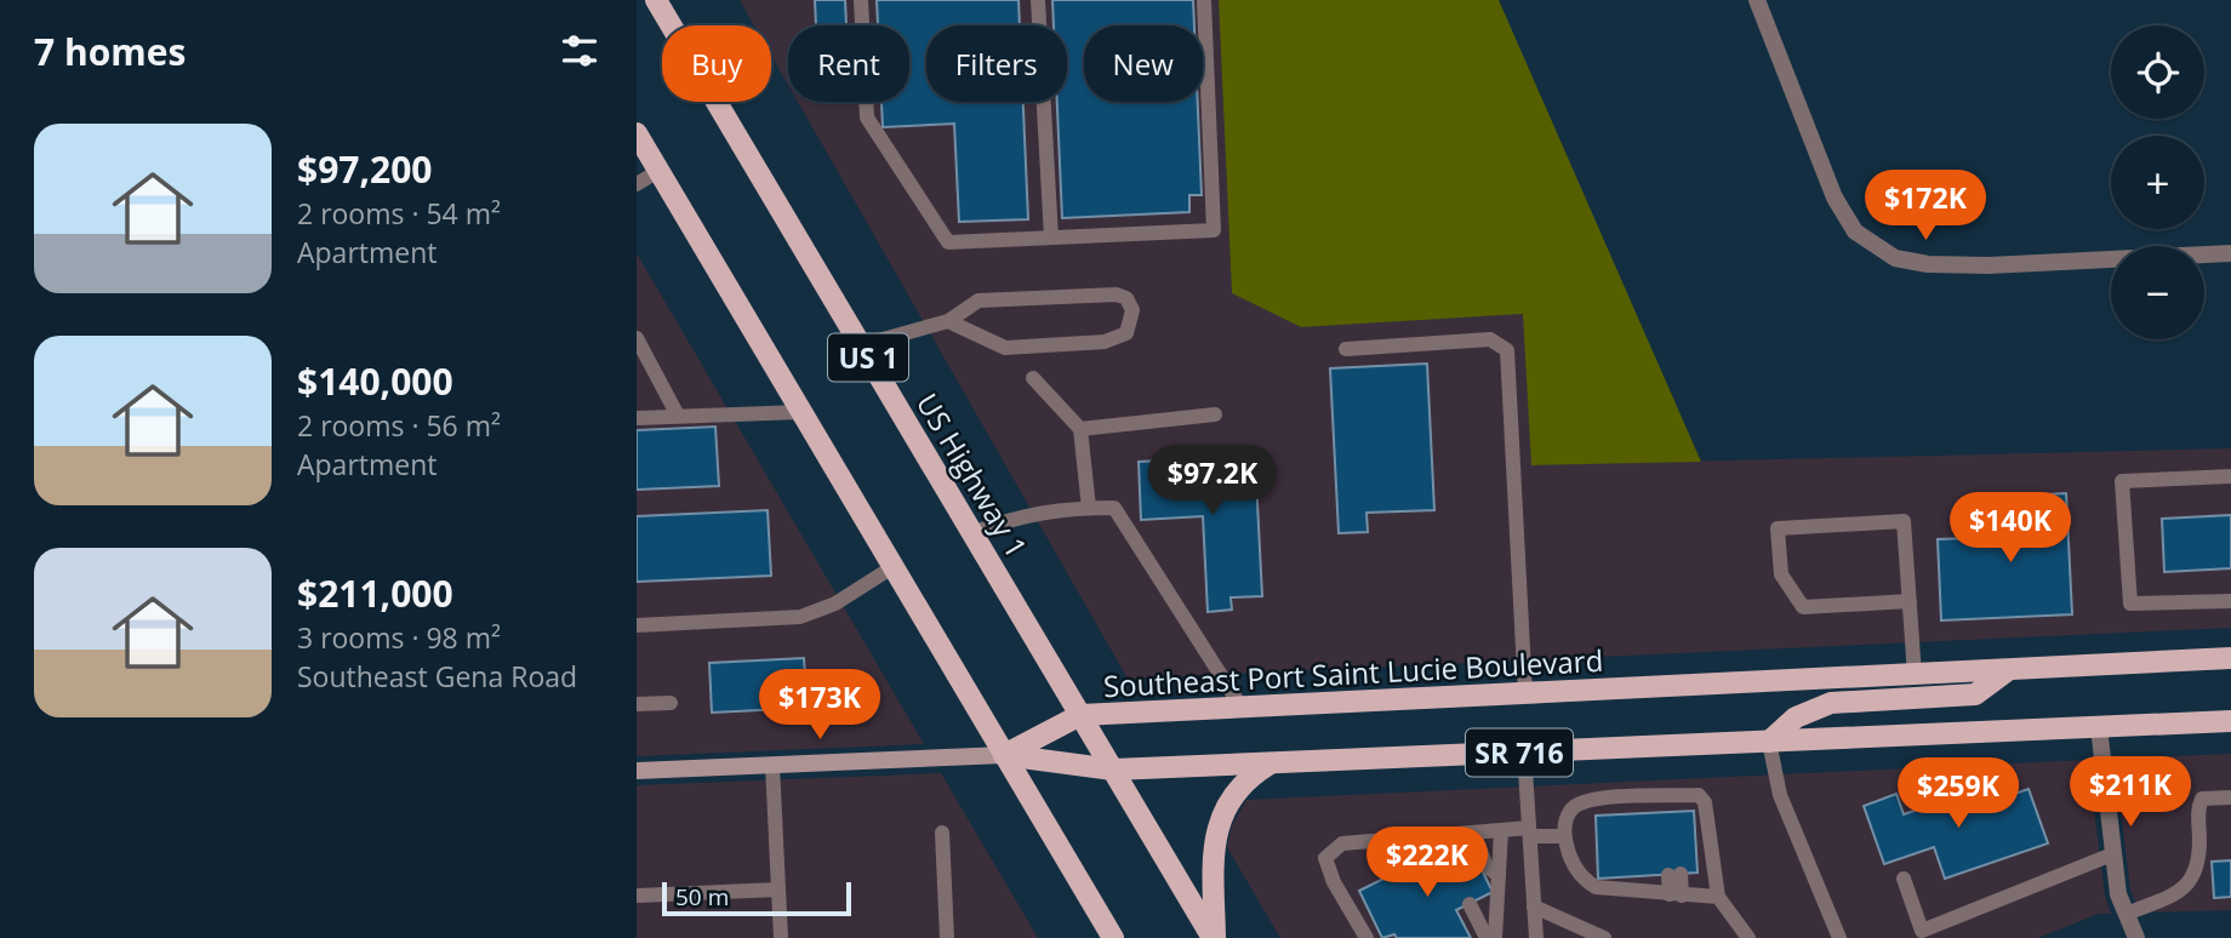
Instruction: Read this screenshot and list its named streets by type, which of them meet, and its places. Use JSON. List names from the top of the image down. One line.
{"streets":{"main road":["US 1","US Highway 1","Southeast Port Saint Lucie Boulevard","SR 716"]},"crossings":[["US 1","Southeast Port Saint Lucie Boulevard"],["US 1","SR 716"],["US Highway 1","Southeast Port Saint Lucie Boulevard"],["US Highway 1","SR 716"],["Southeast Port Saint Lucie Boulevard","SR 716"]],"scale_bar":"50 m","page":{"heading":"7 homes","map_buttons":["+","−"],"chip":["Buy","Rent","Filters","New"],"list":[{"name":"$97,200","note":"2 rooms · 54 m² · Apartment"},{"name":"$140,000","note":"2 rooms · 56 m² · Apartment"},{"name":"$211,000","note":"3 rooms · 98 m² · Southeast Gena Road"}],"price":["$172K","$97.2K","$140K","$173K","$211K","$259K","$222K"],"scale":"50 m"}}
